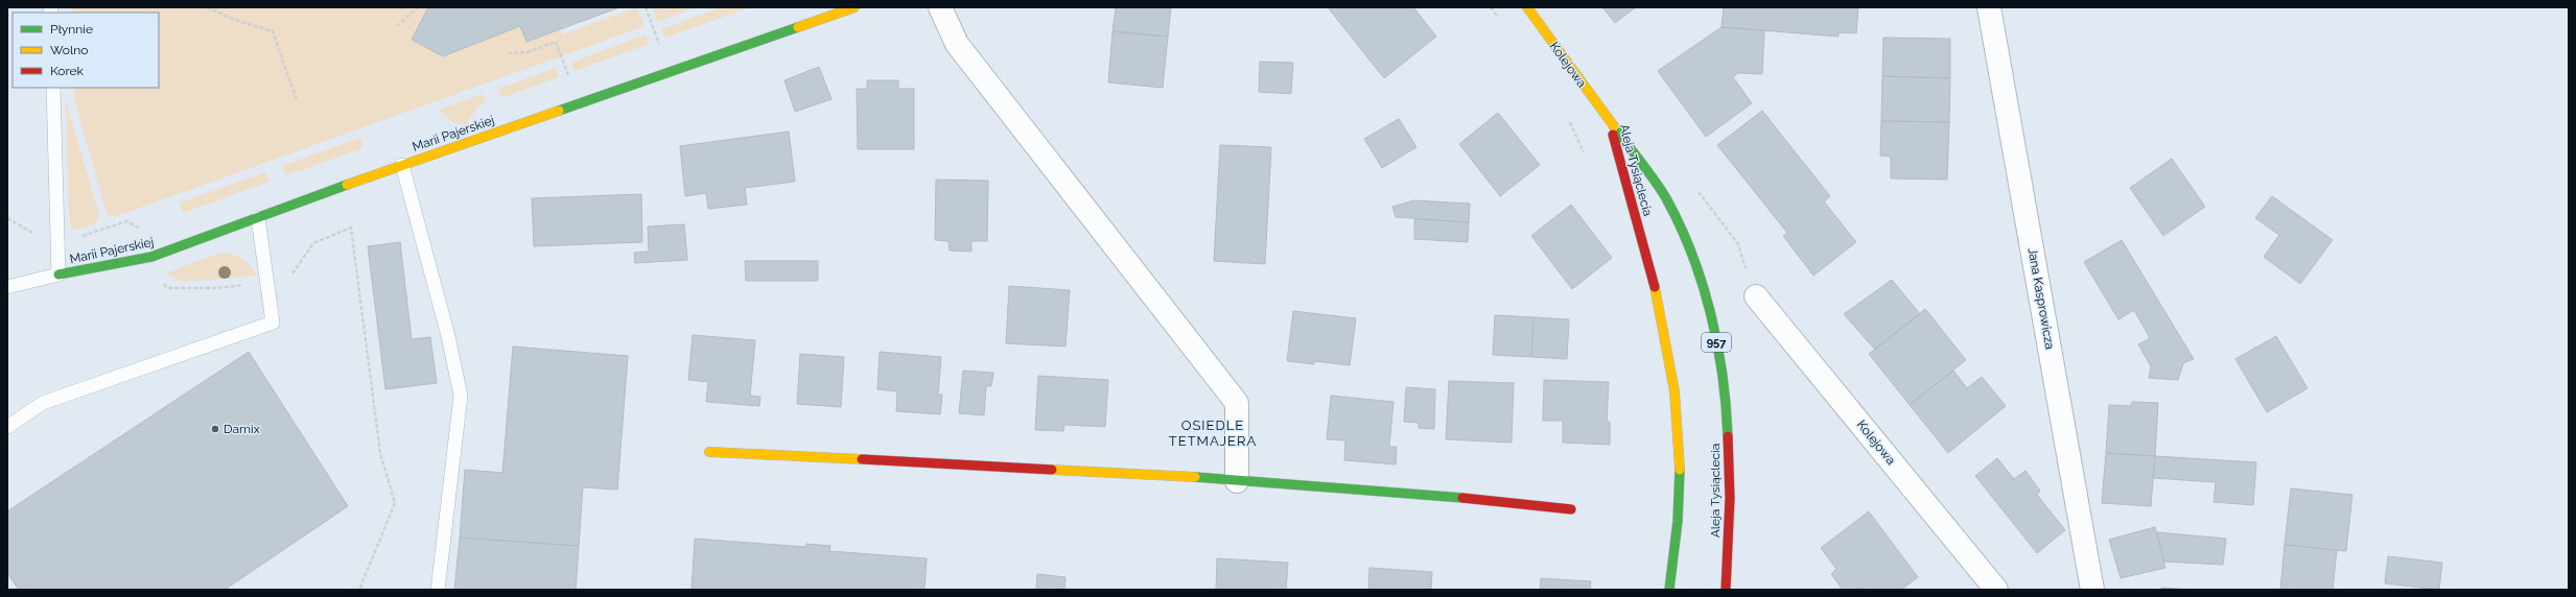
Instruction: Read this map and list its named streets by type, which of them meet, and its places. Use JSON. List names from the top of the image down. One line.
{"streets":{"street":["Kolejowa","Marii Pajerskiej","Aleja Tysiąclecia","Jana Kasprowicza","957"]},"crossings":[["Kolejowa","Aleja Tysiąclecia"]],"districts":["OSIEDLE TETMAJERA"],"places":["Damix"],"legend":["Płynnie","Wolno","Korek"]}
